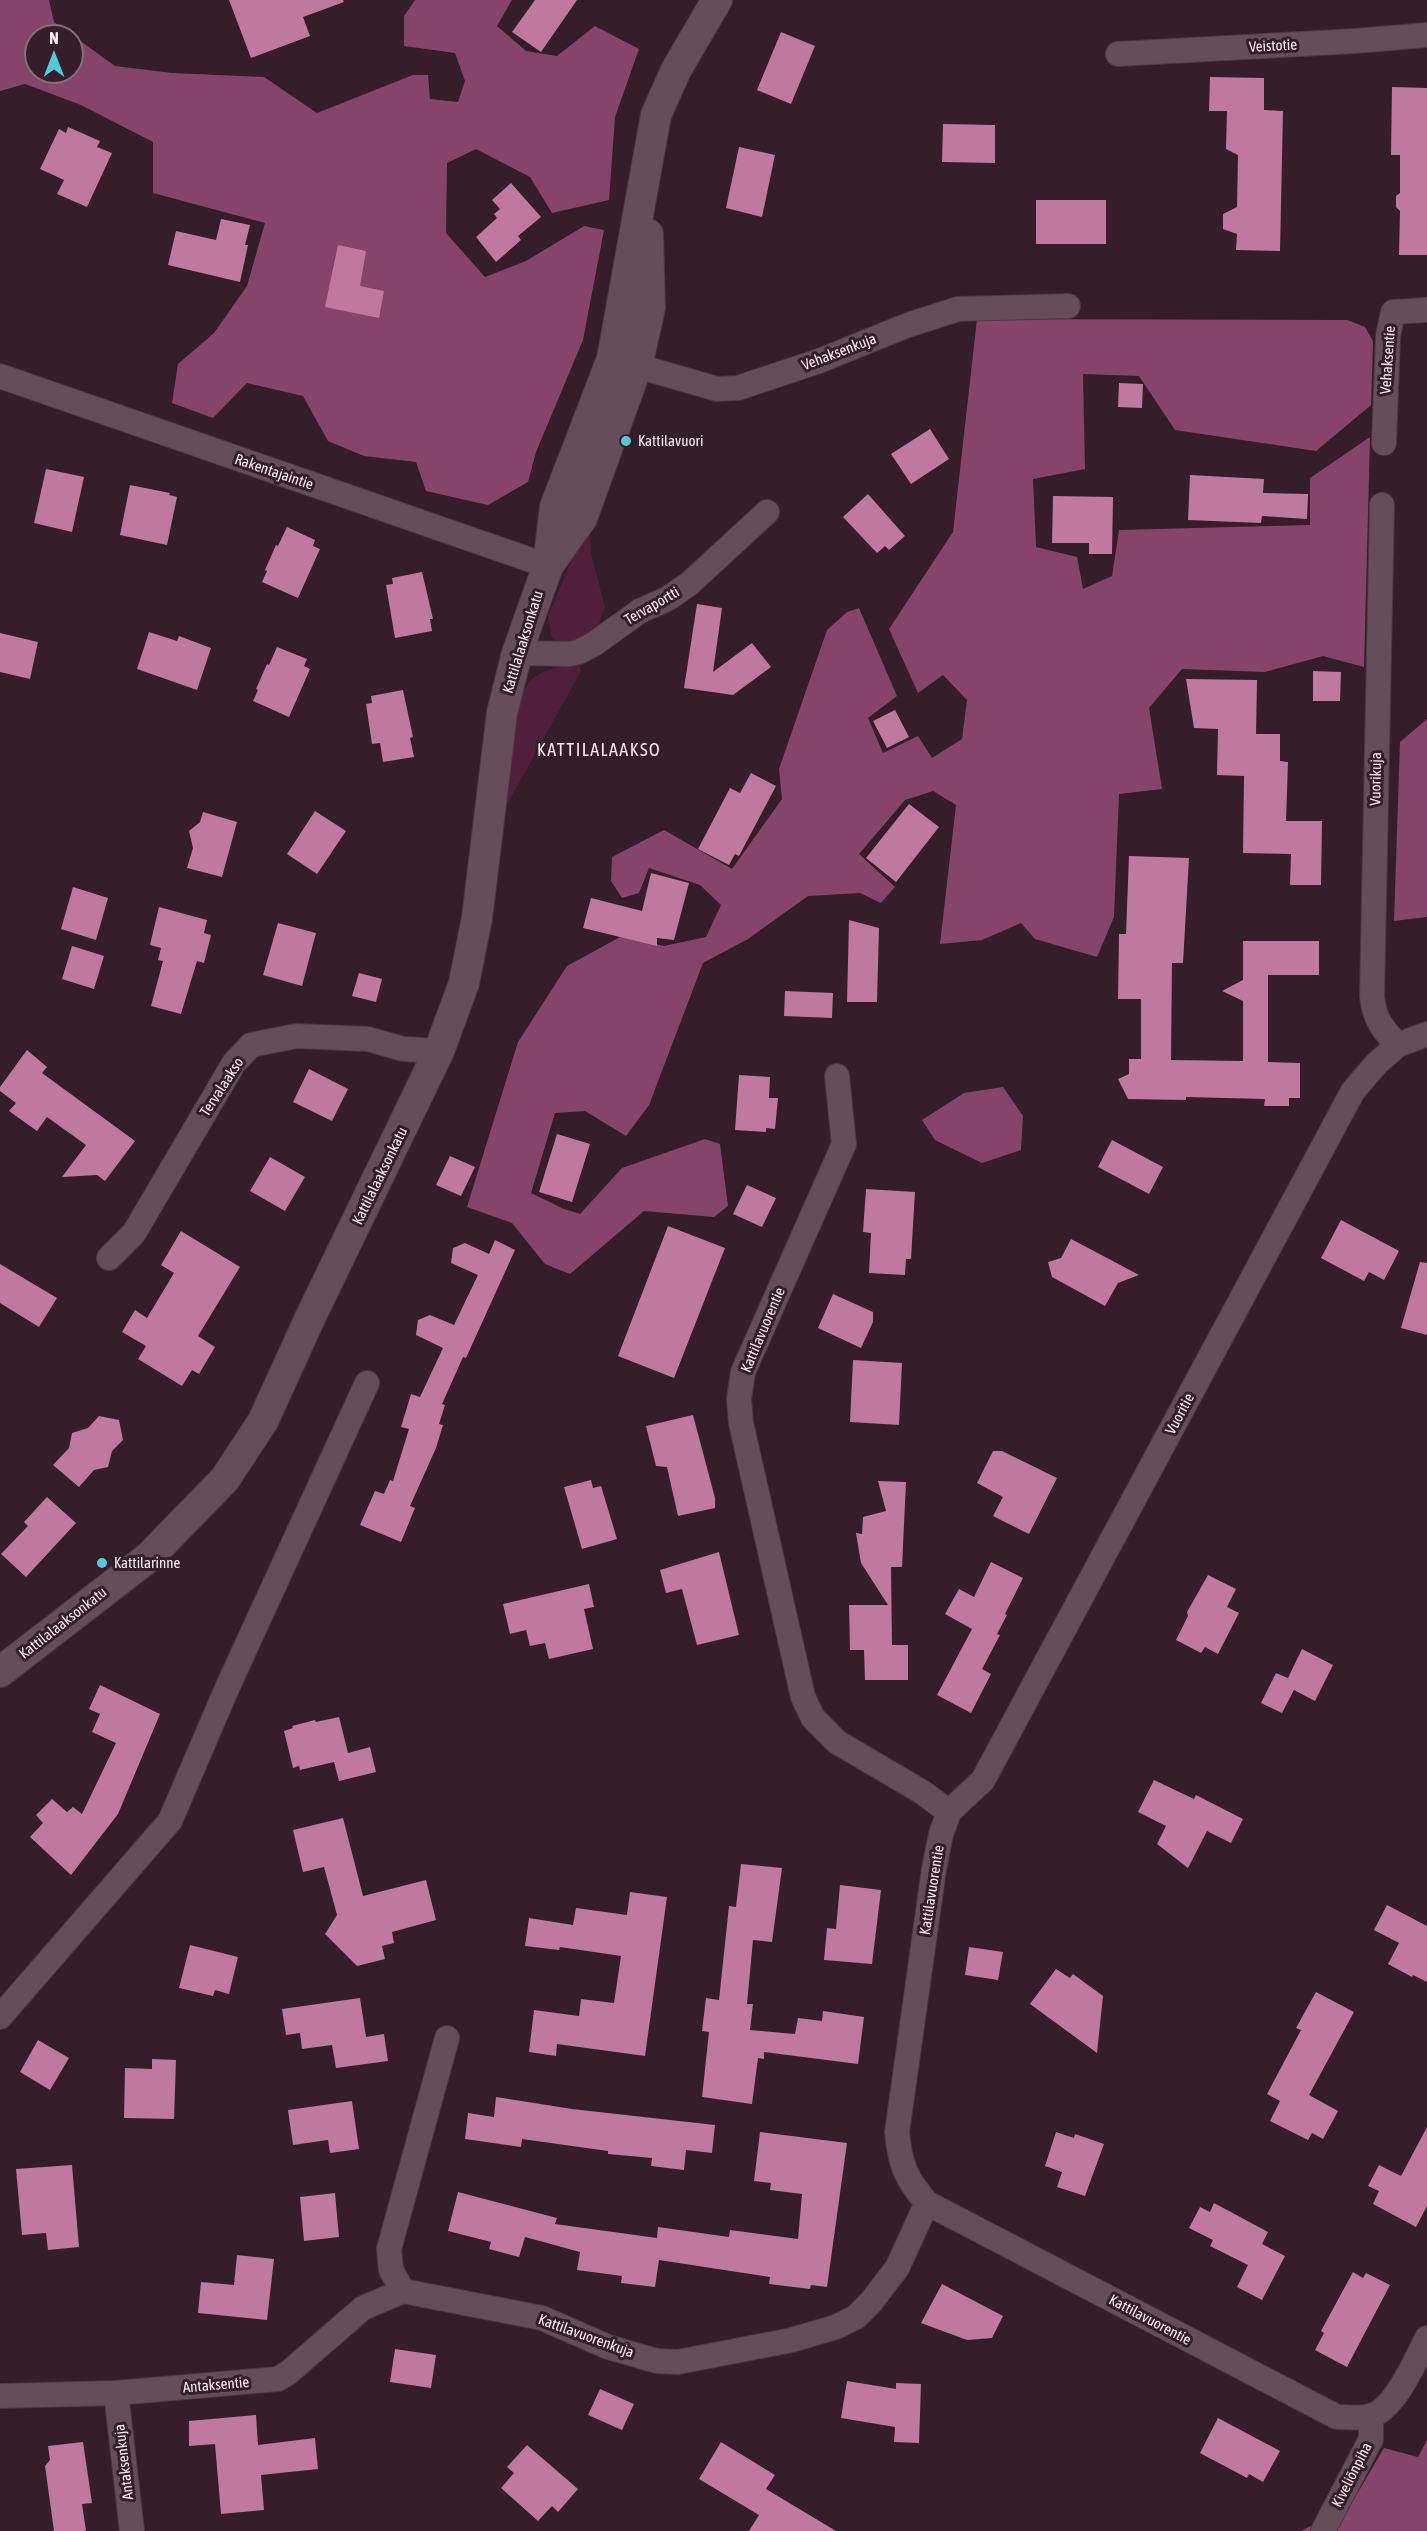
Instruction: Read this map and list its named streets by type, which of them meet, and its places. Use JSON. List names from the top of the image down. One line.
{"streets":{"street":["Veistotie","Vehaksenkuja","Vehaksentie","Rakentajaintie","Tervaportti","Kattilalaaksonkatu","Vuorikuja","Tervalaakso","Kattilavuorentie","Vuoritie","Kattilavuorenkuja","Antaksentie","Antaksenkuja","Kiveliönpiha"]},"crossings":[["Vehaksenkuja","Kattilalaaksonkatu"],["Rakentajaintie","Kattilalaaksonkatu"],["Tervaportti","Kattilalaaksonkatu"],["Kattilalaaksonkatu","Tervalaakso"],["Vuorikuja","Vuoritie"],["Kattilavuorentie","Vuoritie"],["Kattilavuorentie","Kattilavuorenkuja"],["Kattilavuorentie","Kiveliönpiha"],["Kattilavuorenkuja","Antaksentie"],["Antaksentie","Antaksenkuja"]],"districts":["KATTILALAAKSO"],"places":["Kattilavuori","Kattilarinne"],"north":"top"}
